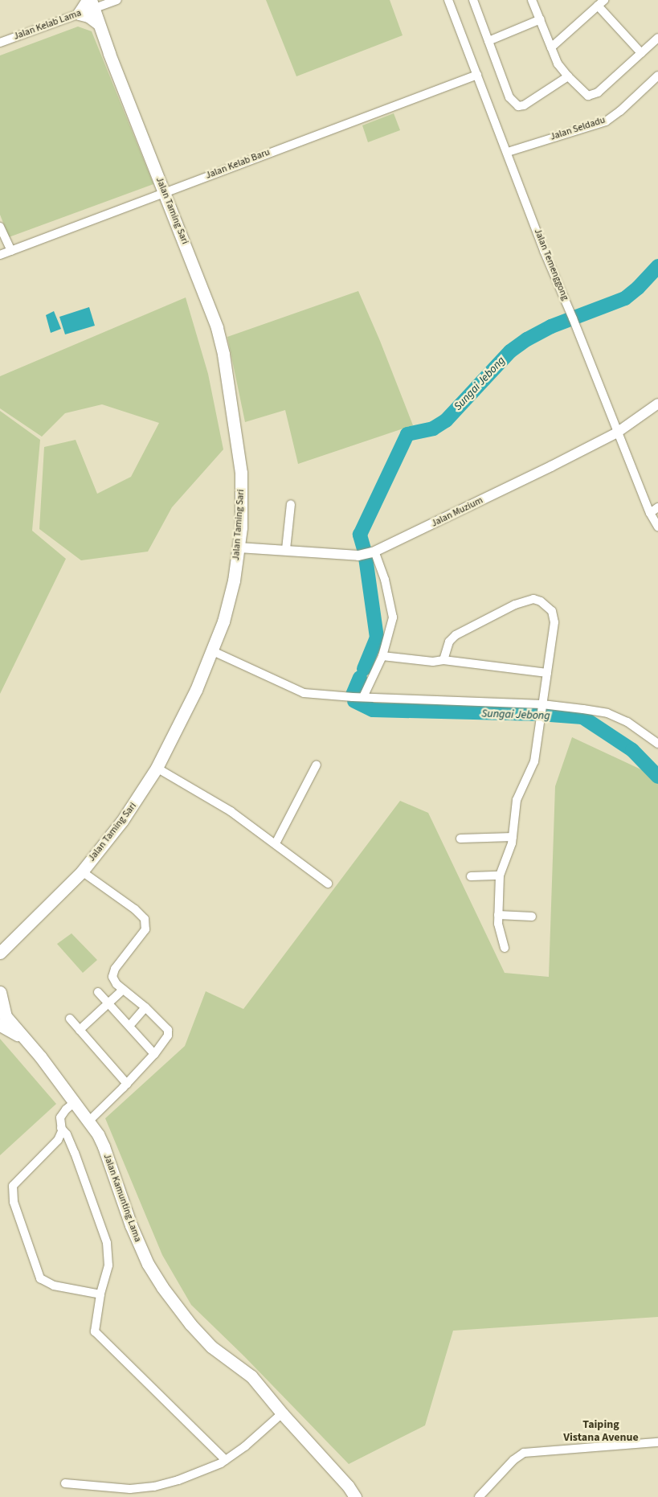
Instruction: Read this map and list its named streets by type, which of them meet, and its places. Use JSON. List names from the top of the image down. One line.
{"streets":{"main road":["Jalan Taming Sari","Jalan Kamunting Lama"],"street":["Jalan Kelab Lama","Jalan Seldadu","Jalan Kelab Baru","Jalan Temenggong","Jalan Muzium"]},"crossings":[["Jalan Kelab Lama","Jalan Taming Sari"],["Jalan Seldadu","Jalan Temenggong"],["Jalan Kelab Baru","Jalan Taming Sari"],["Jalan Kelab Baru","Jalan Temenggong"],["Jalan Taming Sari","Jalan Muzium"],["Jalan Temenggong","Jalan Muzium"]],"districts":["Taiping Vistana Avenue"],"water":["Sungai Jebong"]}
